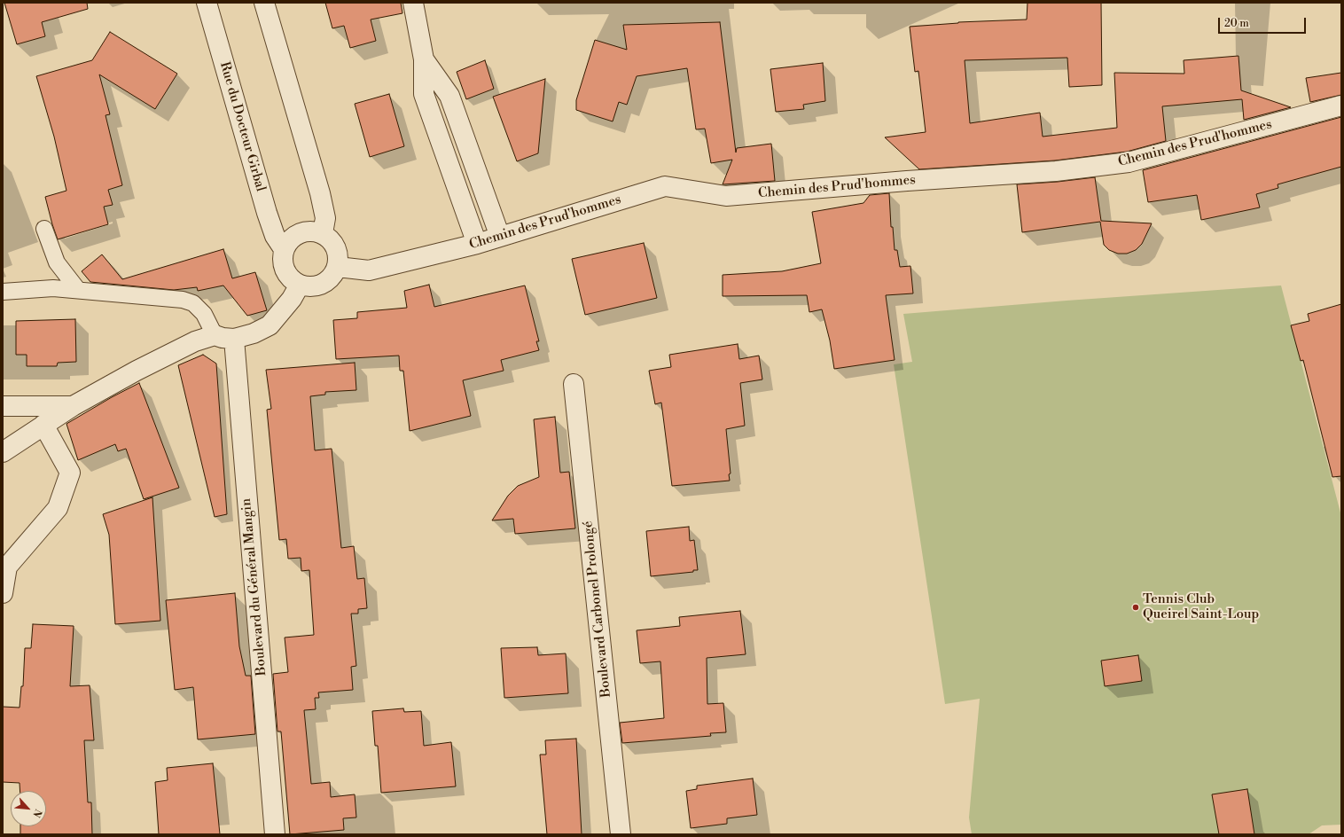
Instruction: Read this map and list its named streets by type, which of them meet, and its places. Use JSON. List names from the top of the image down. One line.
{"streets":{"street":["Rue du Docteur Girbal","Chemin des Prud'hommes","Boulevard du Général Mangin","Boulevard Carbonel Prolongé"]},"crossings":[["Rue du Docteur Girbal","Chemin des Prud'hommes"]],"places":["Tennis Club Queirel Saint-Loup"],"scale_bar":"20 m","north":"bottom right"}
